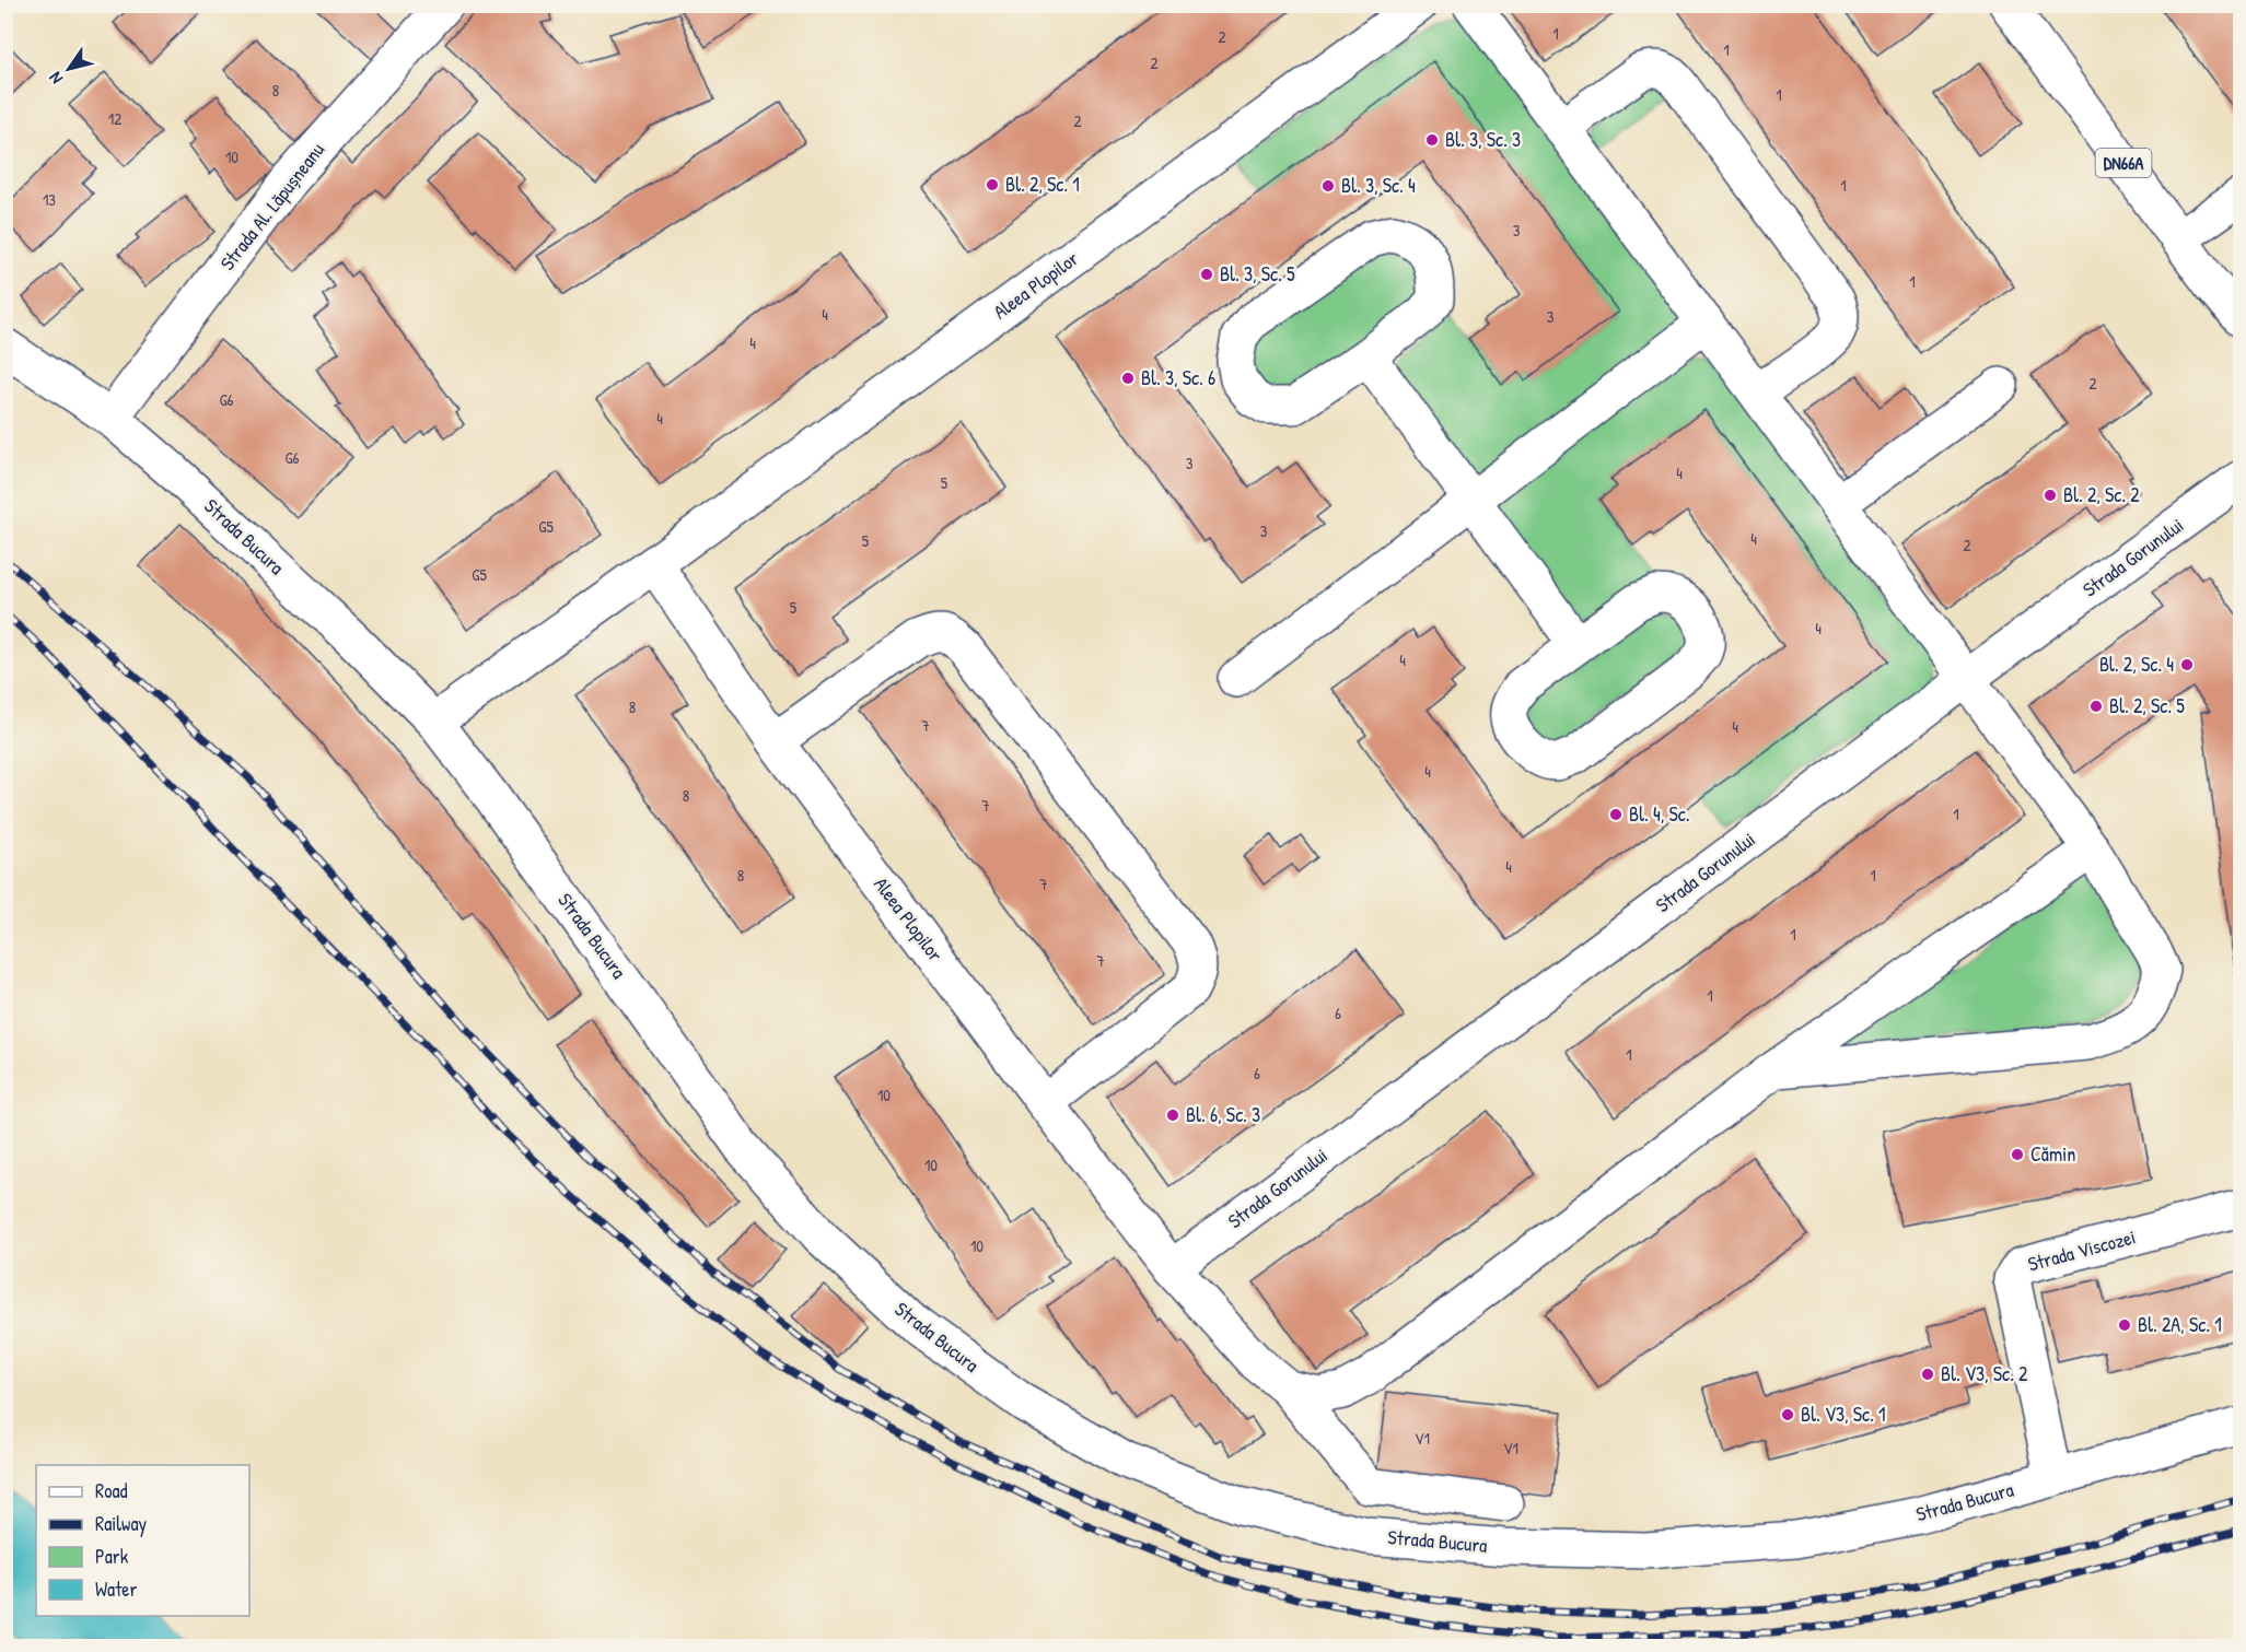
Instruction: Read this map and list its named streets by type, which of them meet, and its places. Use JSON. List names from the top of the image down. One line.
{"streets":{"street":["DN66A","Strada Al. Lăpușneanu","Aleea Plopilor","Strada Bucura","Strada Gorunului","Strada Viscozei"]},"crossings":[["Strada Al. Lăpușneanu","Strada Bucura"],["Aleea Plopilor","Strada Bucura"],["Aleea Plopilor","Strada Gorunului"],["Strada Bucura","Strada Viscozei"]],"places":["Bl. 3, Sc. 3","Bl. 2, Sc. 1","Bl. 3, Sc. 4","Bl. 3, Sc. 5","Bl. 3, Sc. 6","Bl. 2, Sc. 2","Bl. 2, Sc. 4","Bl. 2, Sc. 5","Bl. 4, Sc.","Bl. 6, Sc. 3","Cămin","Bl. 2A, Sc. 1","Bl. V3, Sc. 2","Bl. V3, Sc. 1"],"house_numbers":["1","2","1","2","8","1","12","2","10","1","13","3","1","4","3","4","2","G6","4","G6","3","4","5","G5","3","4","5","2","G5","5","4","4","8","7","4","4","8","7","1","4","8","1","7","1","7","1","6","1","6","10","10","10","V1","V1"],"legend":["Road","Railway","Park","Water"],"north":"bottom left"}
